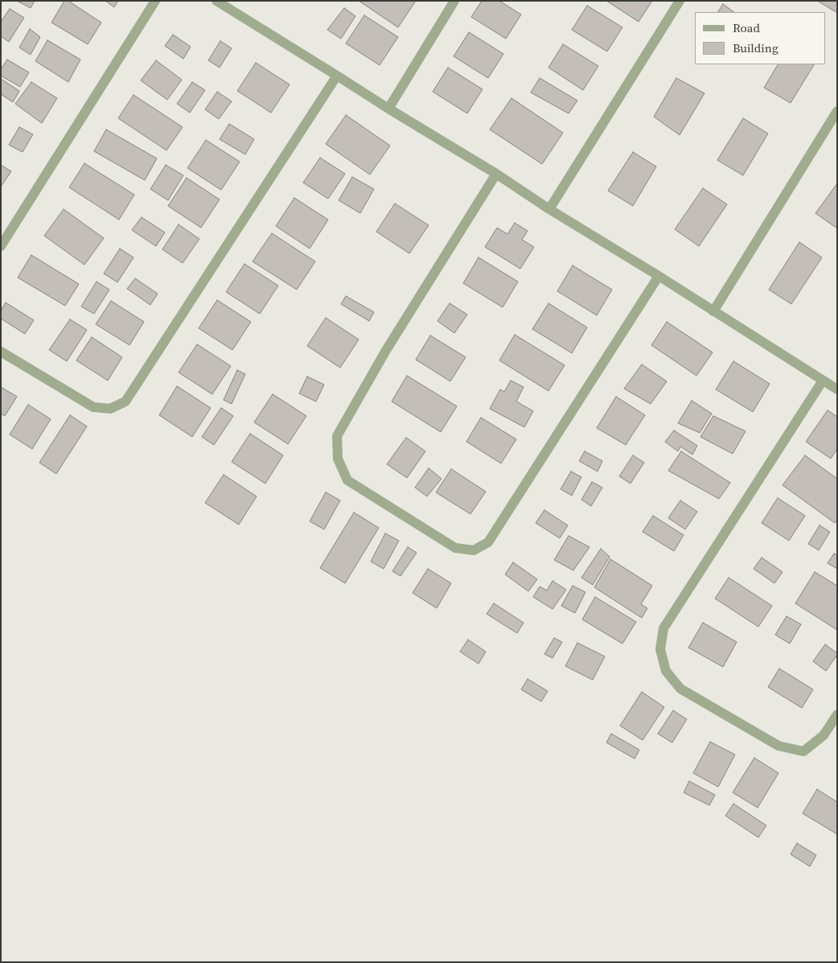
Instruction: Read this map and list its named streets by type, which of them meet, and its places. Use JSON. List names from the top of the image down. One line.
{"legend":["Road","Building"]}
